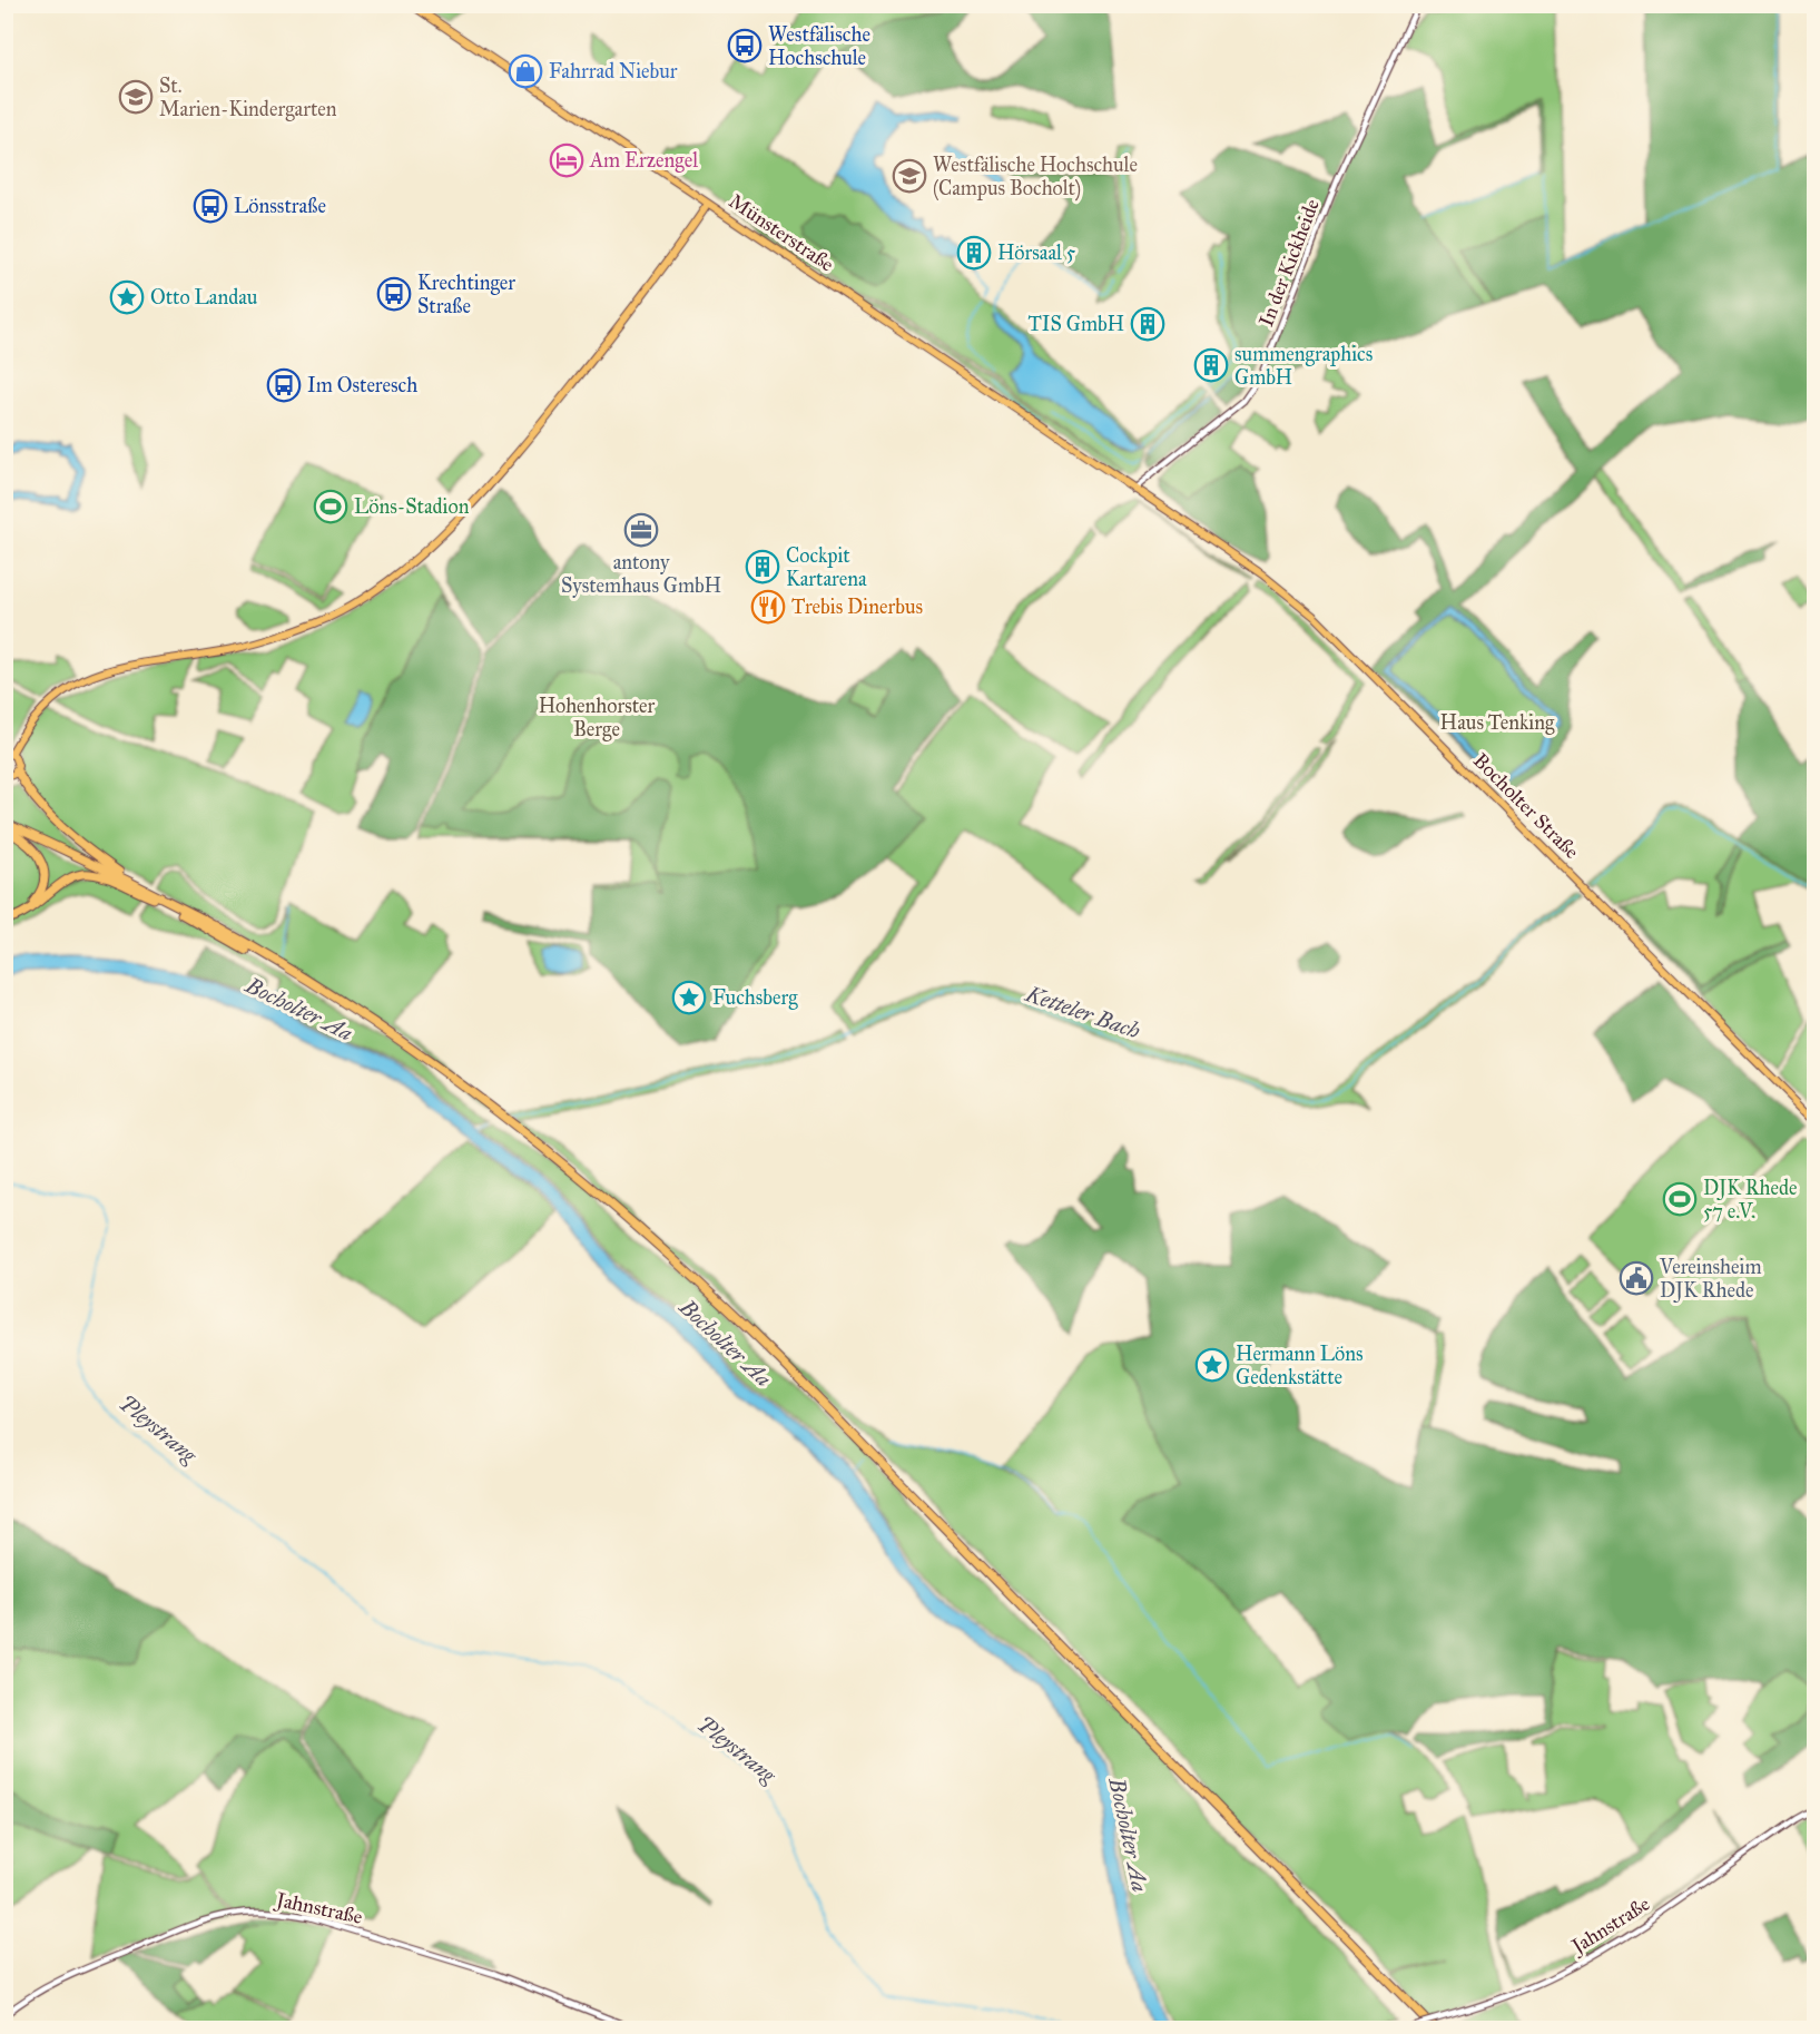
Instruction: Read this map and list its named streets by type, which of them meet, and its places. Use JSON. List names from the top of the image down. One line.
{"streets":{"main road":["Münsterstraße","Bocholter Straße"],"street":["In der Kickheide","Jahnstraße"]},"crossings":[["Münsterstraße","In der Kickheide"],["Münsterstraße","Bocholter Straße"],["In der Kickheide","Bocholter Straße"]],"water":["Bocholter Aa","Ketteler Bach","Pleystrang"],"parks":["Hohenhorster Berge","Haus Tenking"],"places":{"bus stop":["Westfälische Hochschule","Lönsstraße","Krechtinger Straße","Im Osteresch"],"shop":["Fahrrad Niebur"],"school or university":["St. Marien-Kindergarten","Westfälische Hochschule (Campus Bocholt)"],"hotel":["Am Erzengel"],"building":["Hörsaal 5","TIS GmbH","summengraphics GmbH","Cockpit Kartarena"],"place":["Otto Landau","Fuchsberg","Hermann Löns Gedenkstätte"],"sports":["Löns-Stadion","DJK Rhede 57 e.V."],"office":["antony Systemhaus GmbH"],"restaurant":["Trebis Dinerbus"],"public building":["Vereinsheim DJK Rhede"]}}
